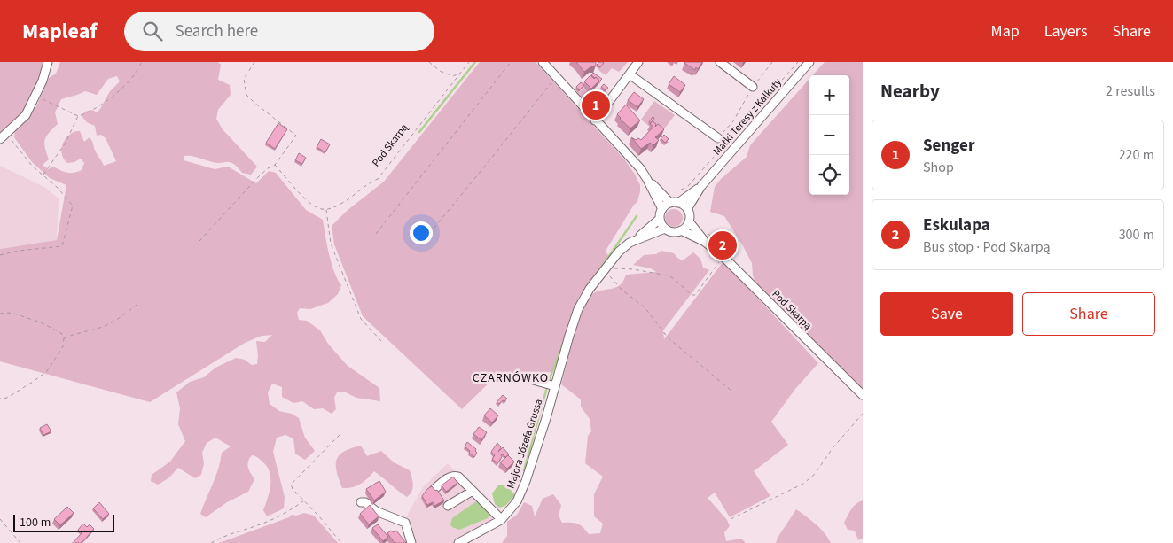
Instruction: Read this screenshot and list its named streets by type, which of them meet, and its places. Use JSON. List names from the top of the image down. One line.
{"streets":{"street":["Matki Teresy z Kalkuty","Pod Skarpą","Majora Józefa Grussa"]},"crossings":[["Matki Teresy z Kalkuty","Pod Skarpą"],["Matki Teresy z Kalkuty","Majora Józefa Grussa"],["Pod Skarpą","Majora Józefa Grussa"]],"districts":["CZARNÓWKO"],"scale_bar":"100 m","page":{"header":"Mapleaf","search":"Search here","nav":["Map","Layers","Share"],"heading":["Nearby","2 results"],"map_buttons":["+","−"],"pins":["1","2"],"list":[{"mark":"1","name":"Senger","note":"Shop","value":"220 m"},{"mark":"2","name":"Eskulapa","note":"Bus stop · Pod Skarpą","value":"300 m"}],"buttons":["Save","Share"],"scale":"100 m"}}
